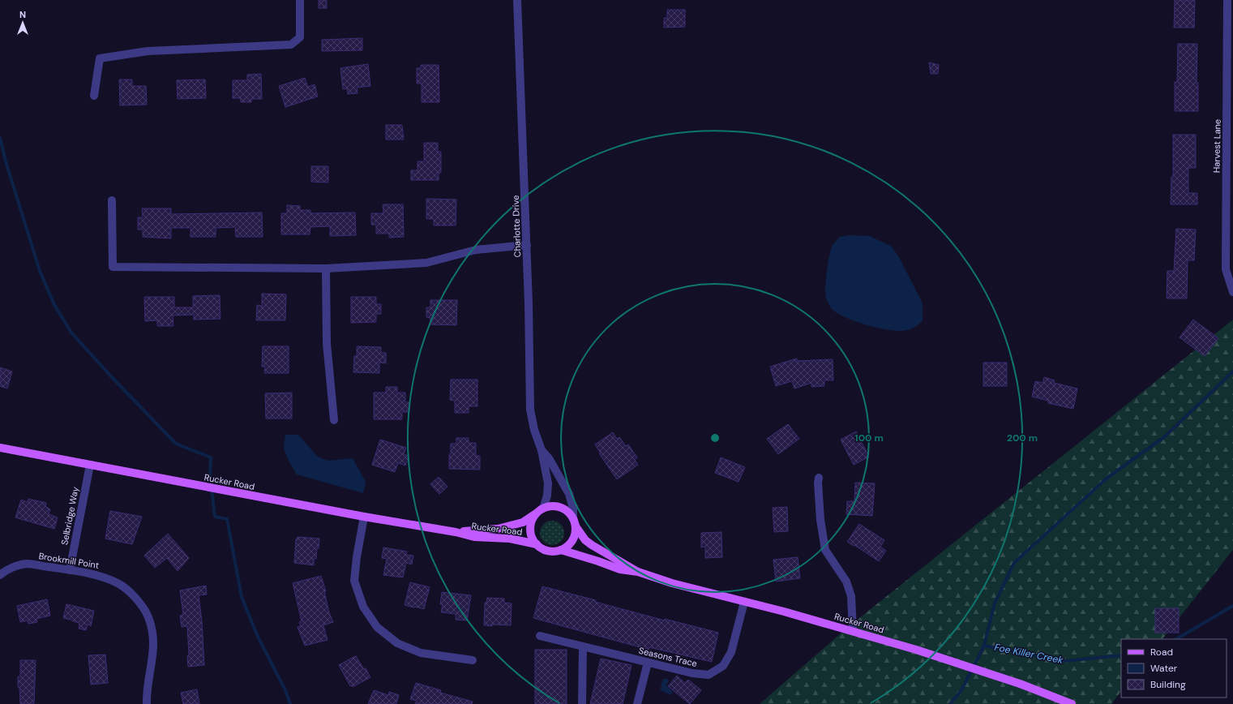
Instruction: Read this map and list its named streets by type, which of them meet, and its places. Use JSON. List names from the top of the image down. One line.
{"streets":{"main road":["Rucker Road"],"street":["Harvest Lane","Charlotte Drive","Selbridge Way","Brookmill Point","Seasons Trace"]},"crossings":[["Charlotte Drive","Rucker Road"],["Rucker Road","Selbridge Way"],["Rucker Road","Seasons Trace"],["Selbridge Way","Brookmill Point"]],"water":["Foe Killer Creek"],"legend":["Road","Water","Building"],"north":"top","rings":["100 m","200 m"]}
